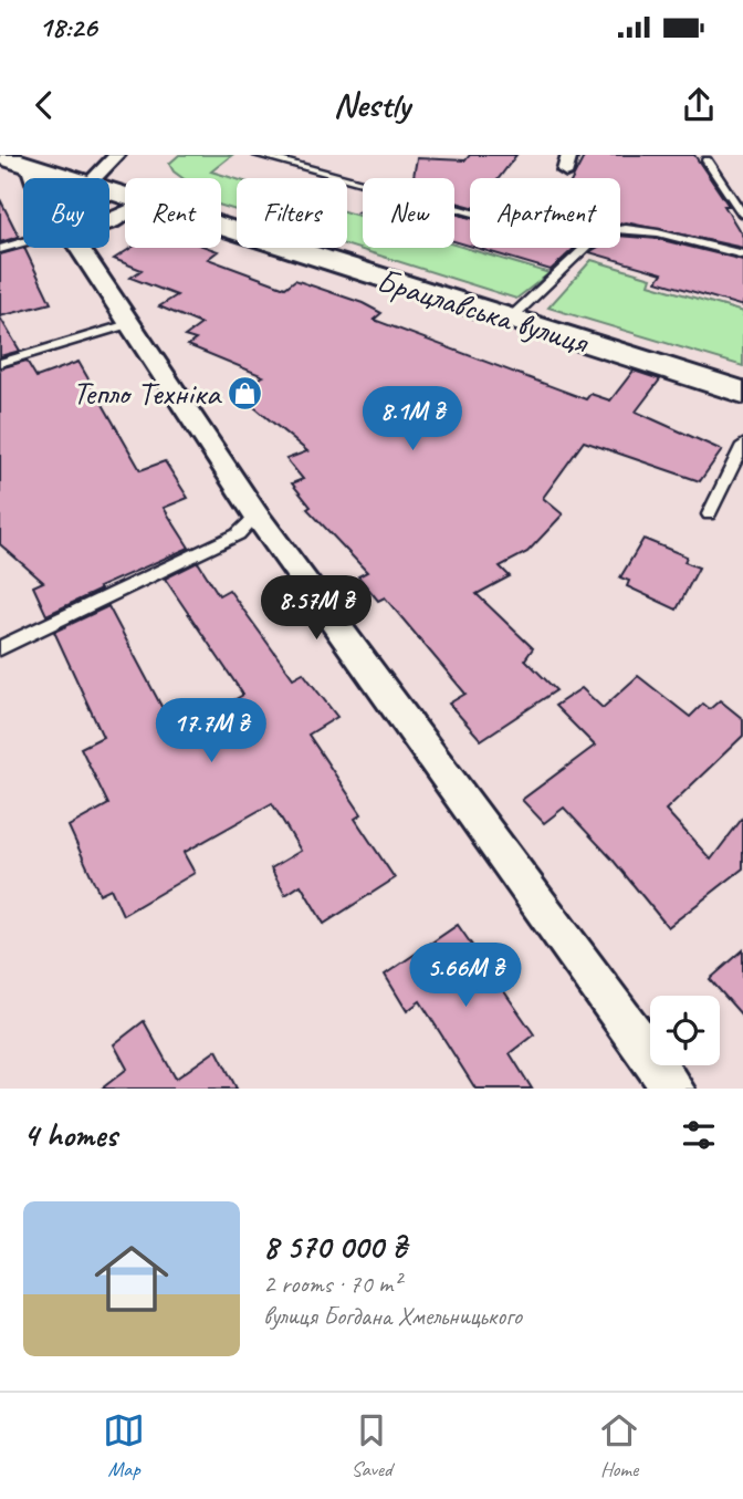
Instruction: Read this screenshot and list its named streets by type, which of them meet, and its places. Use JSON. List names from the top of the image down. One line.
{"streets":{"main road":["Брацлавська вулиця"]},"places":{"shop":["Тепло Техніка"]},"page":{"status":"18:26","header":"Nestly","chip":["Buy","Rent","Filters","New","Apartment"],"price":["8.1M ₴","8.57M ₴","17.7M ₴","5.66M ₴"],"heading":"4 homes","list":[{"name":"8 570 000 ₴","note":"2 rooms · 70 m² · вулиця Богдана Хмельницького"}],"tabs":["Map","Saved","Home"]}}
